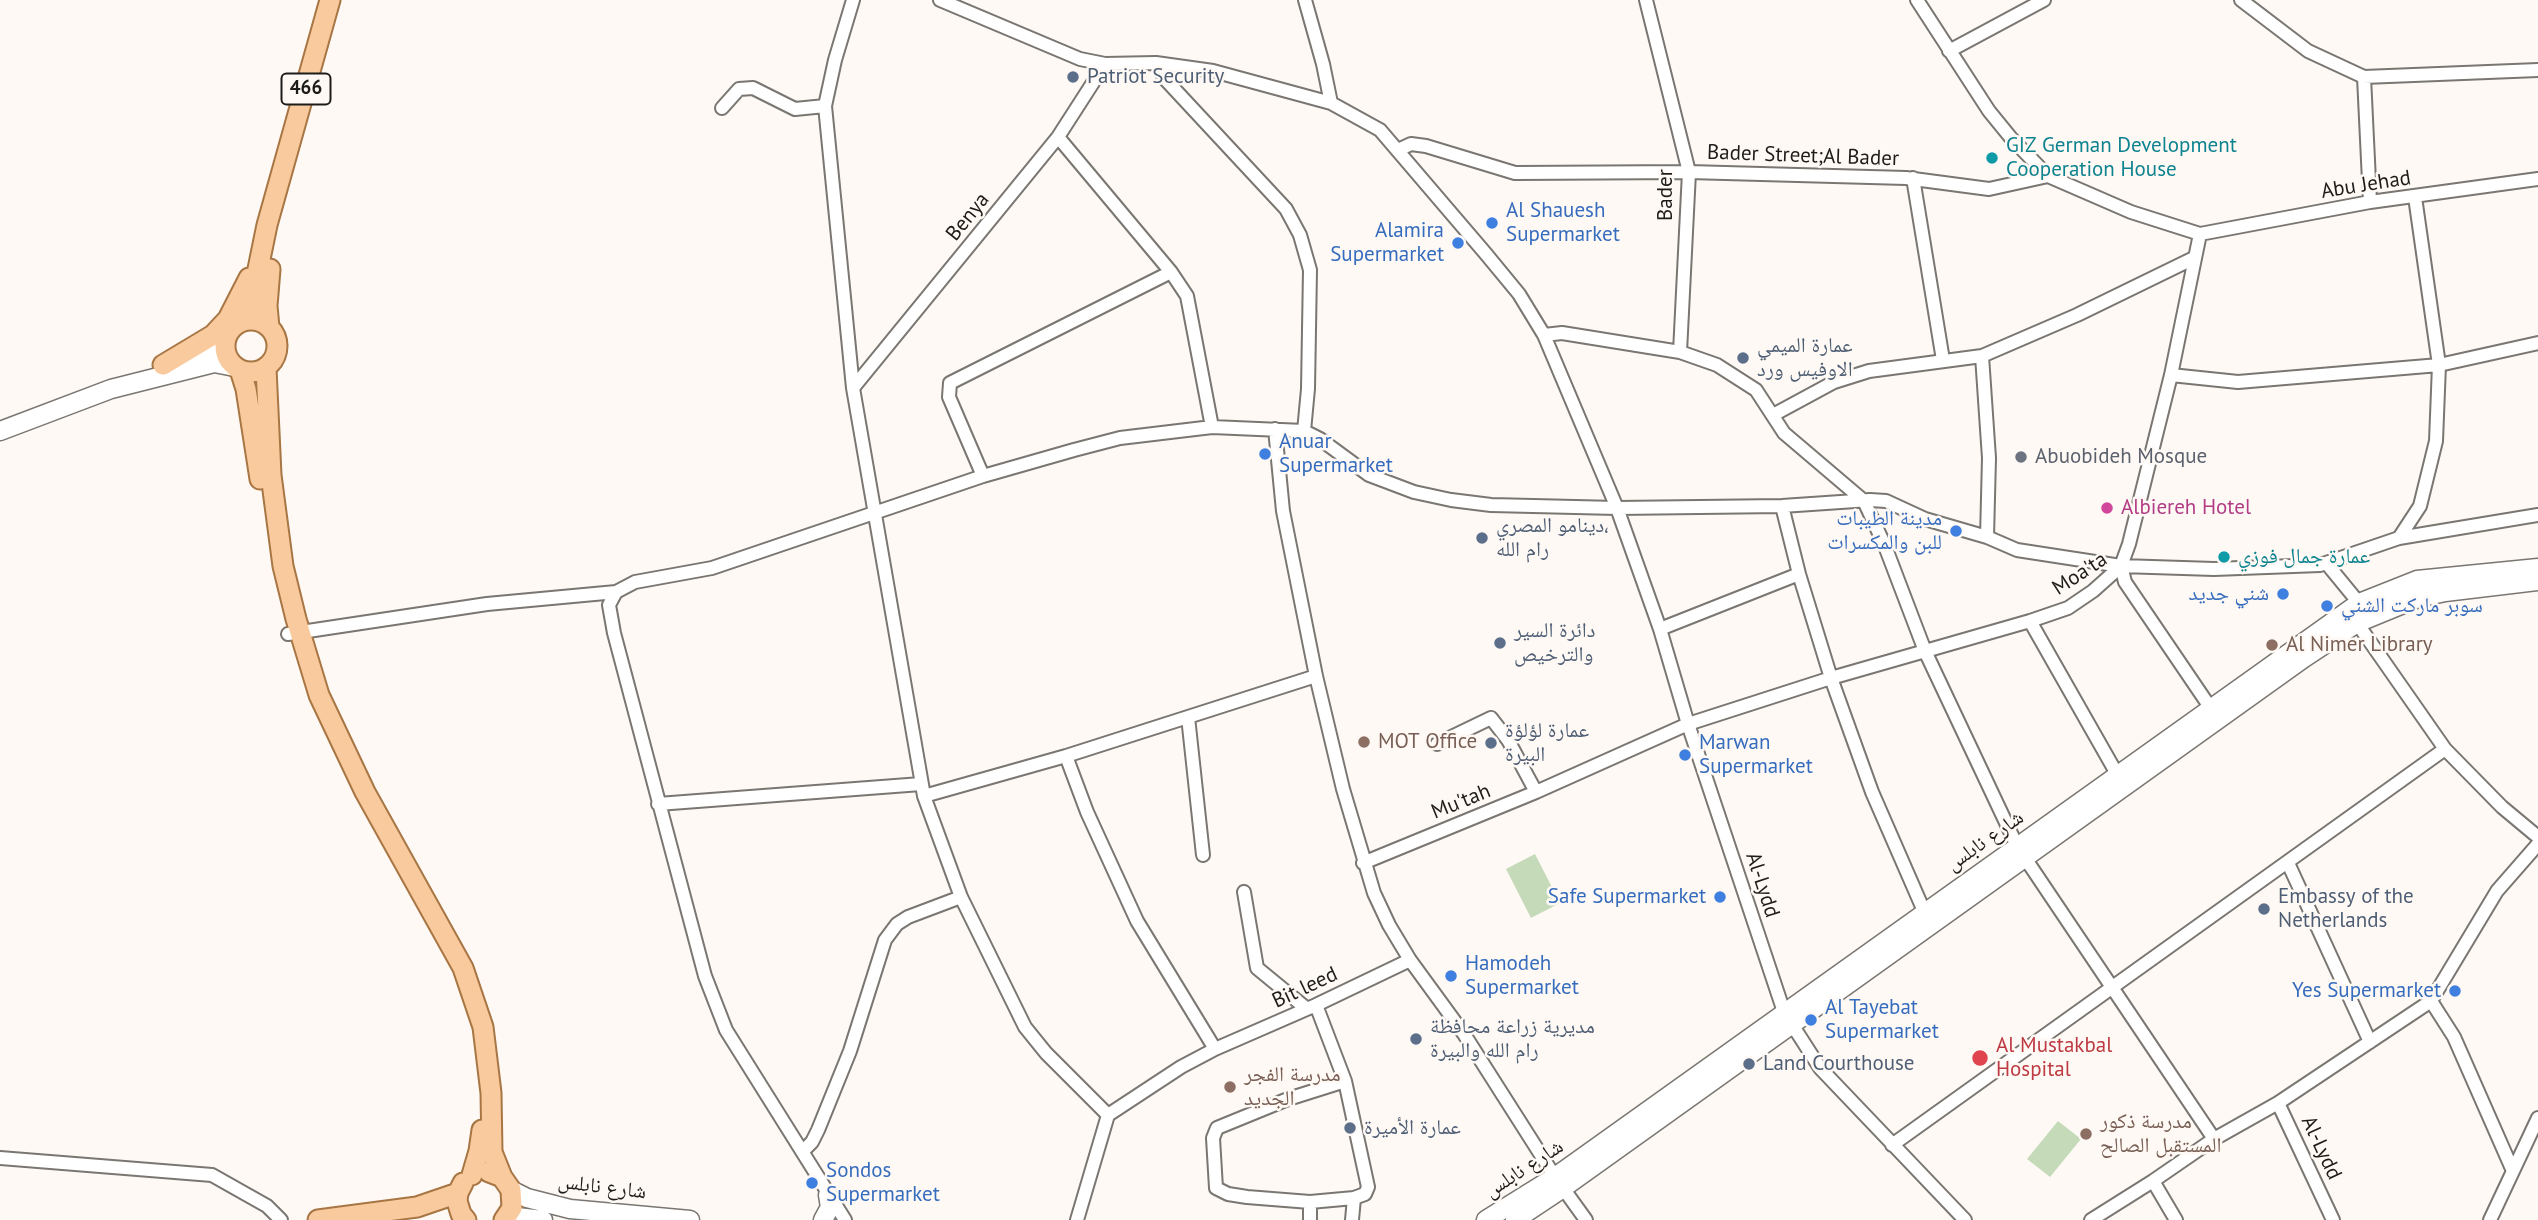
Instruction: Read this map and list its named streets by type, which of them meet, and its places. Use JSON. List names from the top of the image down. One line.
{"streets":{"main road":["466","شارع نابلس"],"street":["Bader Street;Al Bader","Abu Jehad","Bader","Benya","Moa'ta","Mu'tah","Al-Lydd","Bit leed"]},"crossings":[["Bader Street;Al Bader","Bader"],["Bader Street;Al Bader","Al-Lydd"],["Benya","Al-Lydd"],["Moa'ta","Mu'tah"],["Moa'ta","شارع نابلس"],["Mu'tah","Al-Lydd"],["شارع نابلس","Al-Lydd"]],"places":["Patriot Security","GIZ German Development Cooperation House","Al Shauesh Supermarket","Alamira Supermarket","عمارة الميمي الاوفيس ورد","Anuar Supermarket","Abuobideh Mosque","Albiereh Hotel","مدينة الطيبات للبن والمكسرات","دينامو المصري، رام الله","عمارة جمال فوزي","شني جديد","سوبر ماركت الشني","دائرة السير والترخيص","Al Nimer Library","MOT Office","عمارة لؤلؤة البيرة","Marwan Supermarket","Safe Supermarket","Embassy of the Netherlands","Hamodeh Supermarket","Yes Supermarket","Al Tayebat Supermarket","مديرية زراعة محافظة رام الله والبيرة","Al Mustakbal Hospital","Land Courthouse","مدرسة الفجر الجديد","عمارة الأميرة","مدرسة ذكور المستقبل الصالح","Sondos Supermarket"]}
